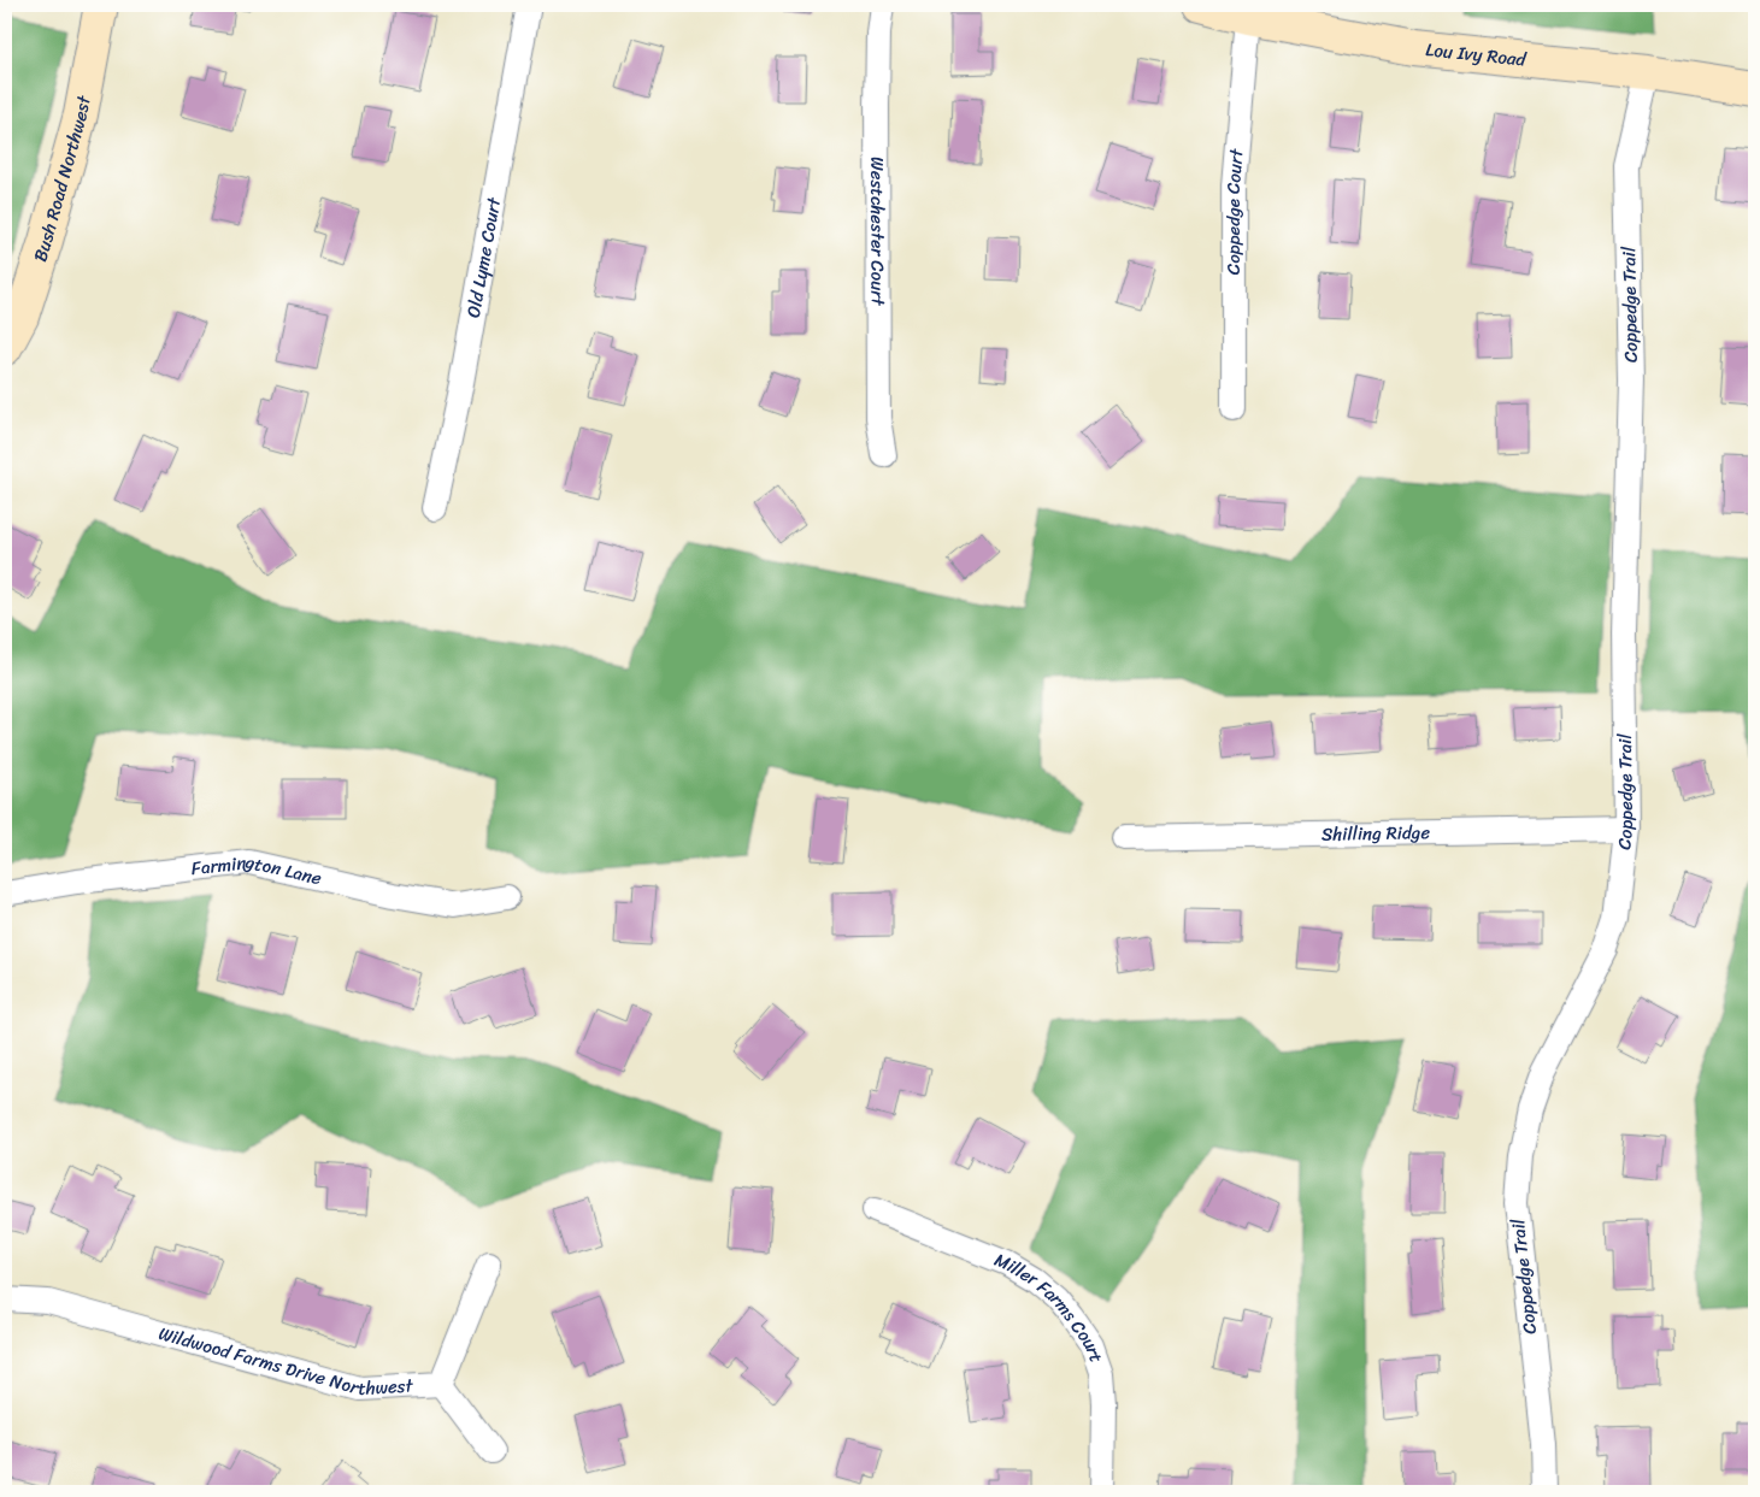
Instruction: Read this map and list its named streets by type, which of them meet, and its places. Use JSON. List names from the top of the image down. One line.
{"streets":{"street":["Lou Ivy Road","Bush Road Northwest","Coppedge Court","Westchester Court","Old Lyme Court","Coppedge Trail","Shilling Ridge","Farmington Lane","Miller Farms Court","Wildwood Farms Drive Northwest"]},"crossings":[["Lou Ivy Road","Coppedge Court"],["Lou Ivy Road","Coppedge Trail"],["Coppedge Trail","Shilling Ridge"]]}
